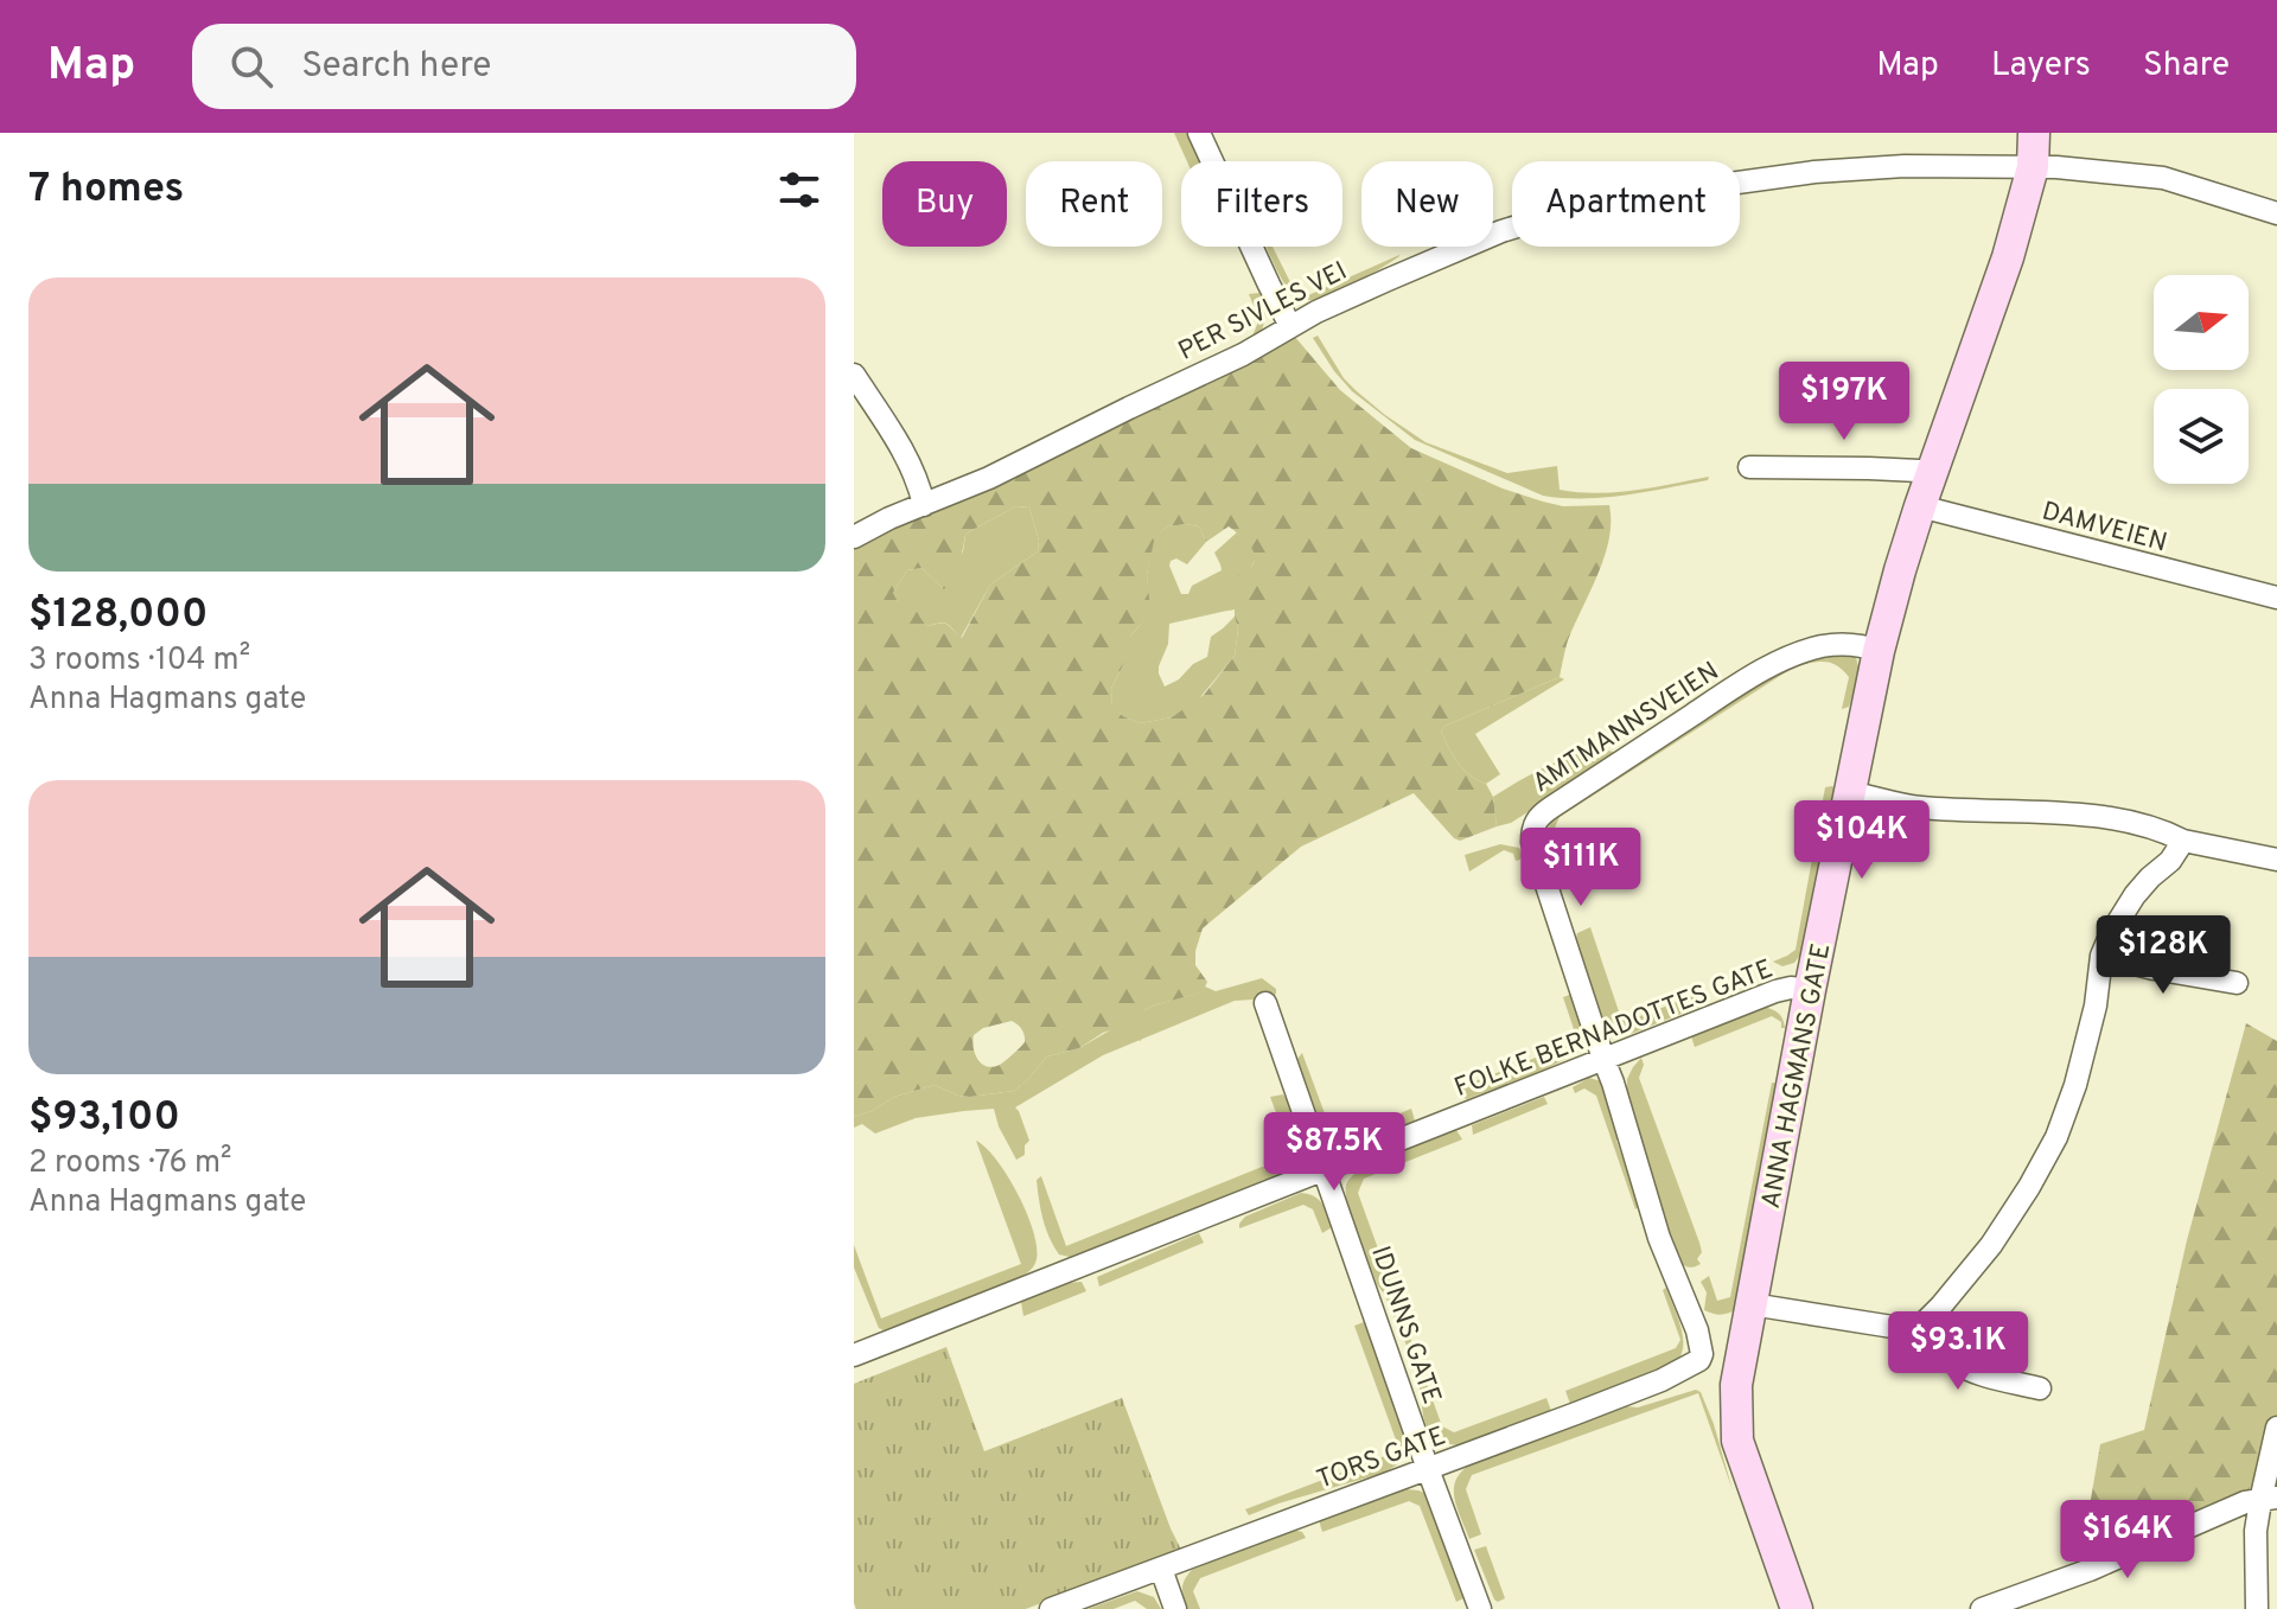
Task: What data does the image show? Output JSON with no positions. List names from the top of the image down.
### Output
{
  "streets": {
    "street": [
      "PER SIVLES VEI",
      "DAMVEIEN",
      "AMTMANNSVEIEN",
      "FOLKE BERNADOTTES GATE",
      "ANNA HAGMANS GATE",
      "IDUNNS GATE",
      "TORS GATE"
    ]
  },
  "crossings": [
    ["PER SIVLES VEI", "ANNA HAGMANS GATE"],
    ["DAMVEIEN", "ANNA HAGMANS GATE"],
    ["AMTMANNSVEIEN", "FOLKE BERNADOTTES GATE"],
    ["AMTMANNSVEIEN", "ANNA HAGMANS GATE"],
    ["AMTMANNSVEIEN", "TORS GATE"],
    ["FOLKE BERNADOTTES GATE", "ANNA HAGMANS GATE"],
    ["FOLKE BERNADOTTES GATE", "IDUNNS GATE"],
    ["IDUNNS GATE", "TORS GATE"]
  ],
  "north": "right",
  "page": {
    "header": "Map",
    "search": "Search here",
    "nav": ["Map", "Layers", "Share"],
    "heading": "7 homes",
    "chip": [
      "Buy",
      "Rent",
      "Filters",
      "New",
      "Apartment"
    ],
    "list": [
      {
        "name": "$128,000",
        "note": "3 rooms · 104 m² · Anna Hagmans gate"
      },
      {
        "name": "$93,100",
        "note": "2 rooms · 76 m² · Anna Hagmans gate"
      }
    ],
    "price": [
      "$197K",
      "$104K",
      "$111K",
      "$128K",
      "$87.5K",
      "$93.1K",
      "$164K"
    ]
  }
}
